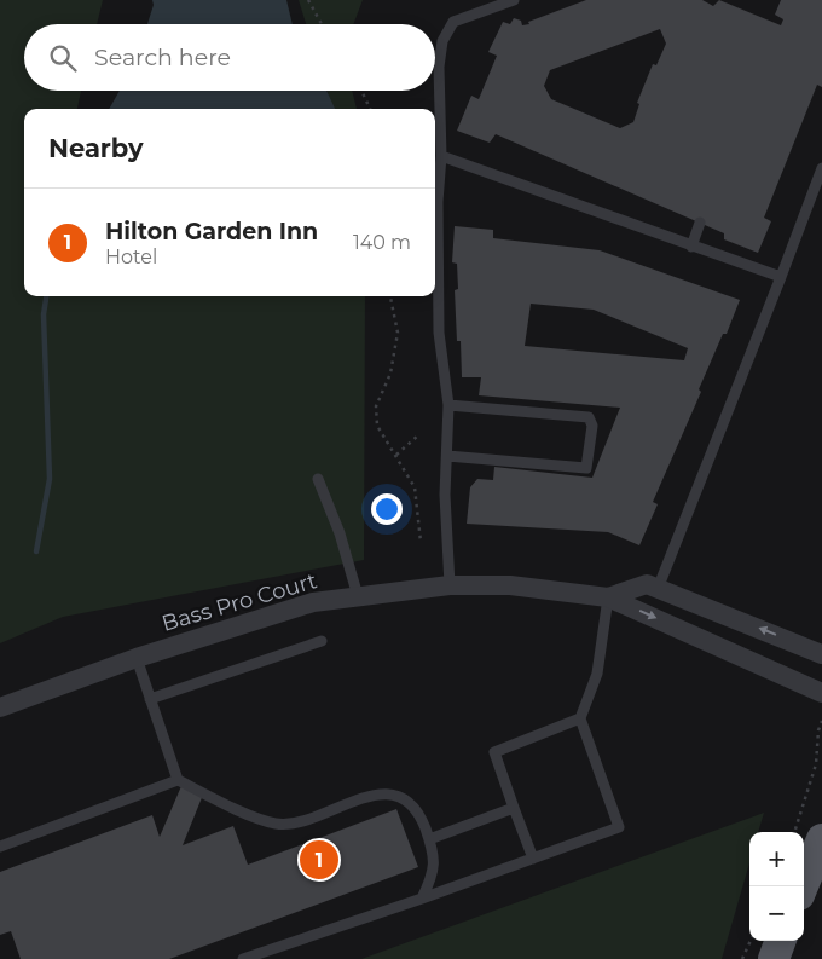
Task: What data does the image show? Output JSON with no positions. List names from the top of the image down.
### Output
{
  "streets": {
    "street": ["Bass Pro Court"]
  },
  "page": {
    "search": "Search here",
    "heading": "Nearby",
    "list": [
      {
        "mark": "1",
        "name": "Hilton Garden Inn",
        "note": "Hotel",
        "value": "140 m"
      }
    ],
    "map_buttons": ["+", "−"],
    "pins": "1"
  }
}
